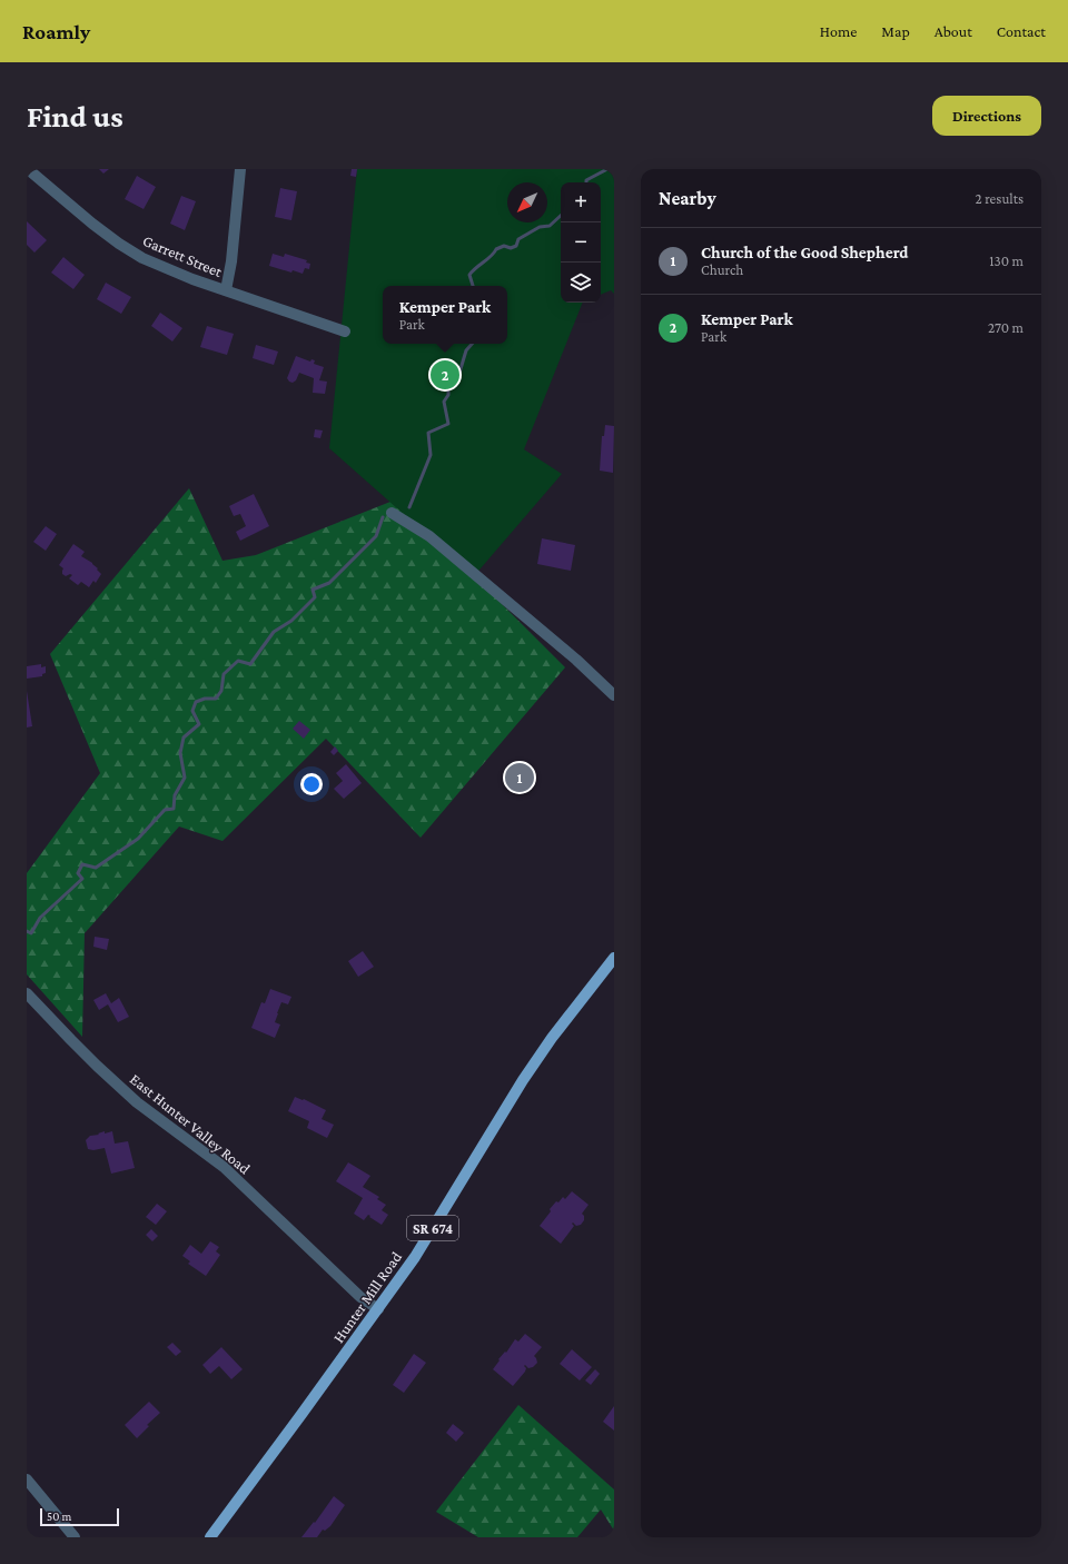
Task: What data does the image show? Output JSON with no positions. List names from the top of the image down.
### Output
{
  "streets": {
    "main road": ["SR 674", "Hunter Mill Road"],
    "street": ["Garrett Street", "East Hunter Valley Road"]
  },
  "crossings": [
    ["East Hunter Valley Road", "Hunter Mill Road"]
  ],
  "scale_bar": "50 m",
  "north": "bottom left",
  "page": {
    "header": "Roamly",
    "nav": [
      "Home",
      "Map",
      "About",
      "Contact"
    ],
    "buttons": "Directions",
    "title": "Find us",
    "heading": ["Nearby", "2 results"],
    "map_buttons": ["+", "−"],
    "list": [
      {
        "mark": "1",
        "name": "Church of the Good Shepherd",
        "note": "Church",
        "value": "130 m"
      },
      {
        "mark": "2",
        "name": "Kemper Park",
        "note": "Park",
        "value": "270 m"
      }
    ],
    "popup": ["Kemper Park", "Park"],
    "pins": ["2", "1"],
    "scale": "50 m"
  }
}
